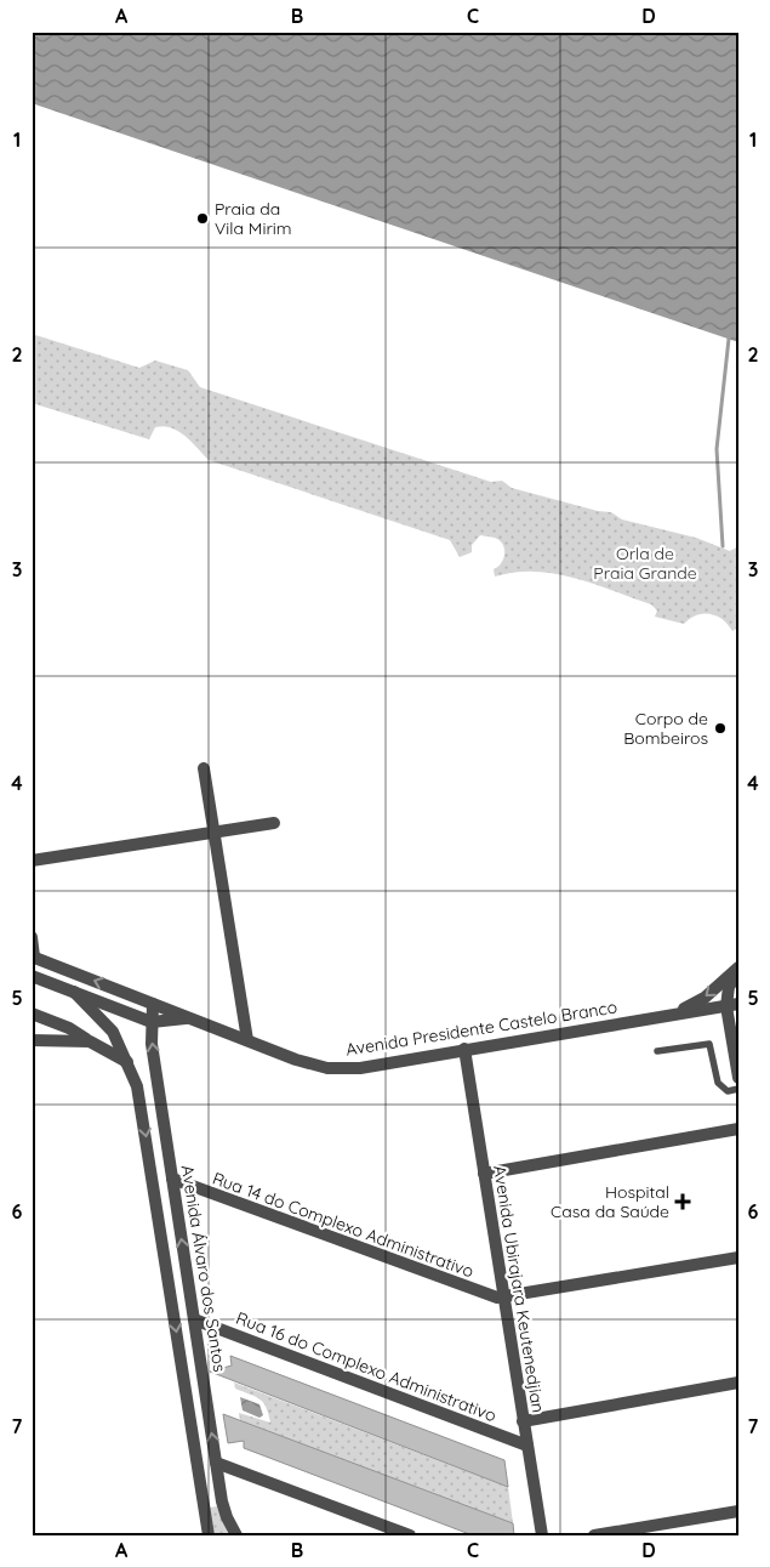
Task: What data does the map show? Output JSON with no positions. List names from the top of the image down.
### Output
{
  "streets": {
    "street": [
      "Avenida Presidente Castelo Branco",
      "Rua 14 do Complexo Administrativo",
      "Avenida Álvaro dos Santos",
      "Avenida Ubirajara Keutenedjian",
      "Rua 16 do Complexo Administrativo"
    ]
  },
  "crossings": [
    ["Avenida Presidente Castelo Branco", "Avenida Álvaro dos Santos"],
    ["Avenida Presidente Castelo Branco", "Avenida Ubirajara Keutenedjian"],
    ["Rua 14 do Complexo Administrativo", "Avenida Álvaro dos Santos"],
    ["Rua 14 do Complexo Administrativo", "Avenida Ubirajara Keutenedjian"],
    ["Avenida Álvaro dos Santos", "Rua 16 do Complexo Administrativo"],
    ["Avenida Ubirajara Keutenedjian", "Rua 16 do Complexo Administrativo"]
  ],
  "parks": ["Orla de Praia Grande"],
  "places": {
    "other": ["Praia da Vila Mirim", "Corpo de Bombeiros"],
    "health": ["Hospital Casa da Saúde"]
  },
  "grid": {
    "columns": [
      "A",
      "B",
      "C",
      "D"
    ],
    "rows": [
      "1",
      "2",
      "3",
      "4",
      "5",
      "6",
      "7"
    ]
  }
}
